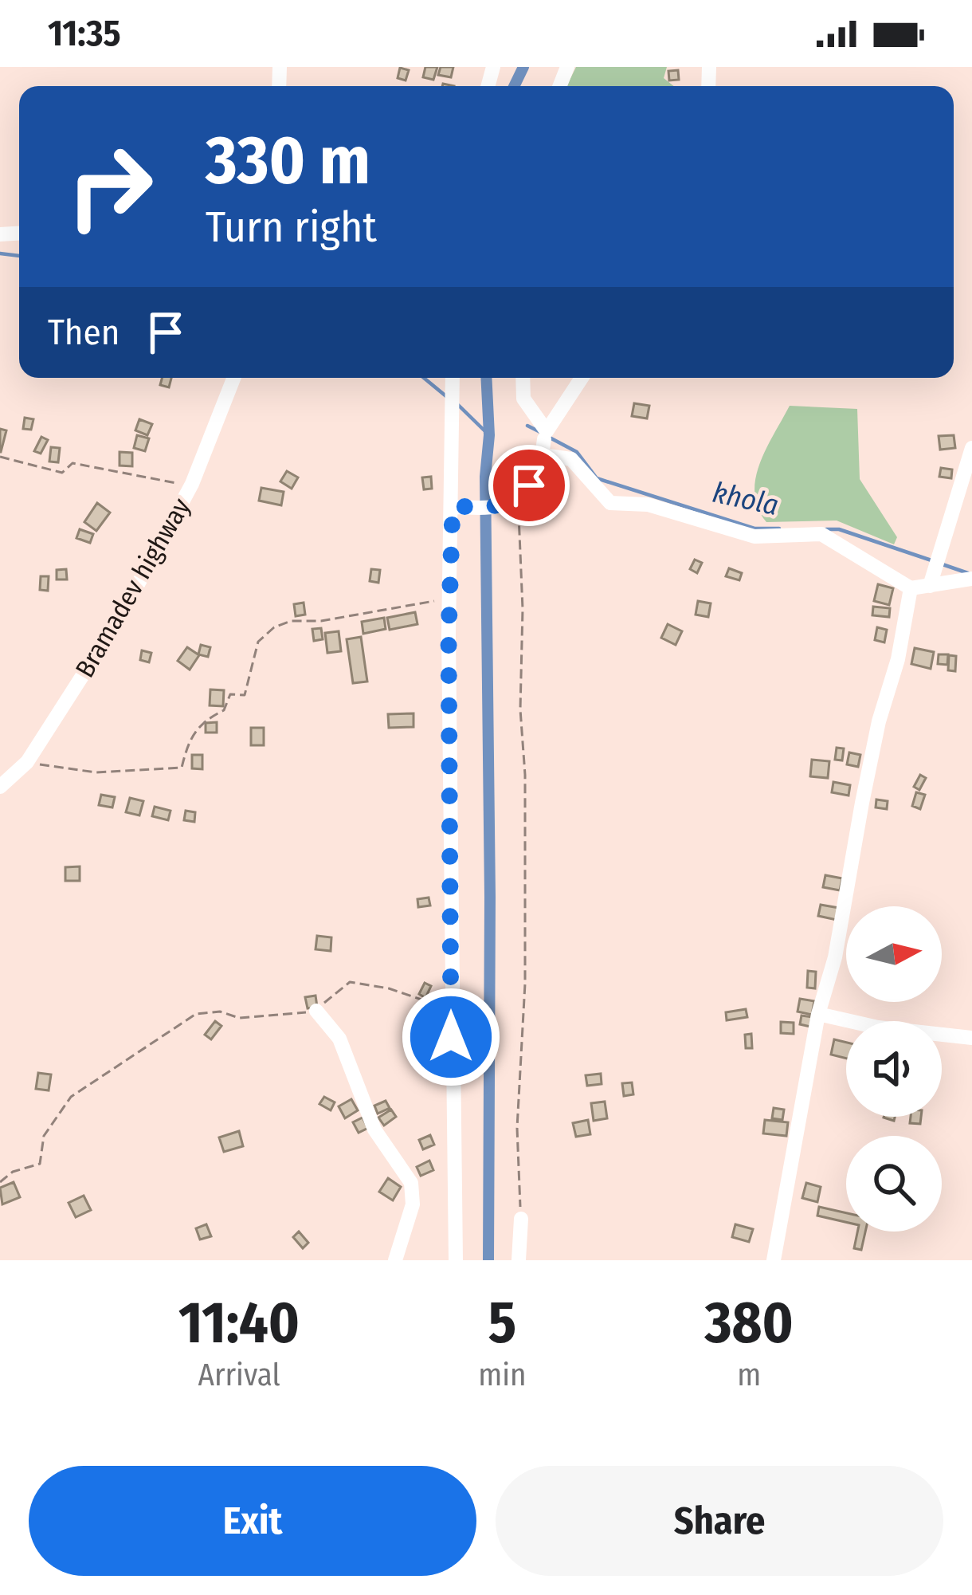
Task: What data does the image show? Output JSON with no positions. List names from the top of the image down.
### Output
{
  "streets": {
    "street": ["Bramadev highway"]
  },
  "water": ["khola"],
  "north": "right",
  "page": {
    "status": "11:35",
    "turn": ["330 m", "Turn right"],
    "then": "Then",
    "eta": [
      "11:40",
      "Arrival",
      "5",
      "min",
      "380",
      "m"
    ],
    "buttons": ["Exit", "Share"]
  }
}
